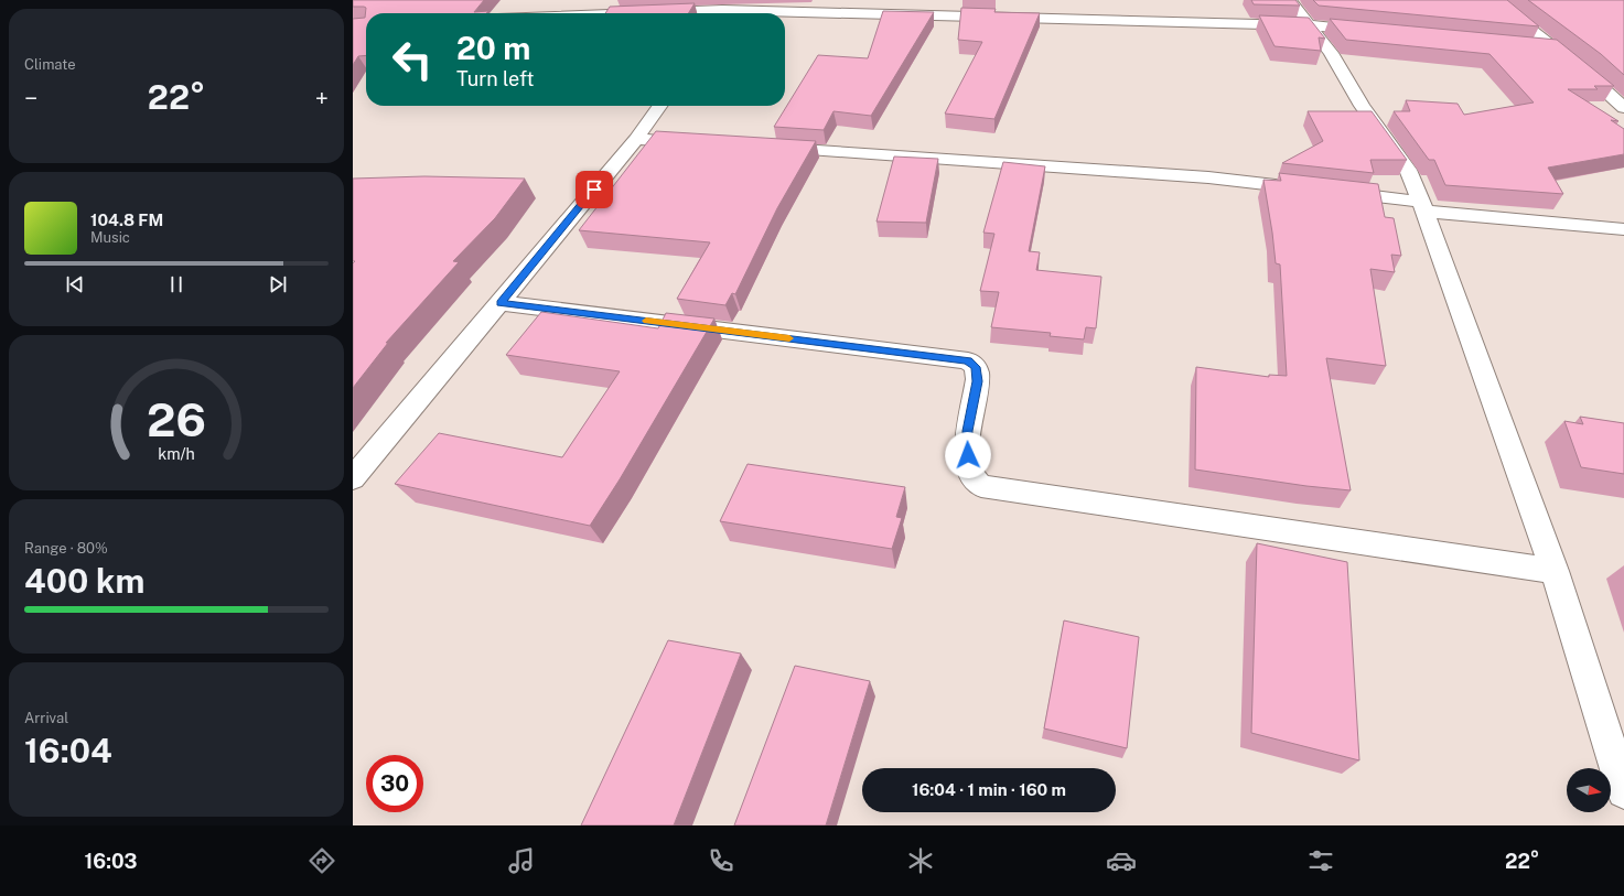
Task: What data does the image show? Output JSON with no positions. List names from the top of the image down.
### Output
{
  "north": "right",
  "page": {
    "tile": [
      "Climate",
      ["Range · 80%", "400 km"],
      ["Arrival", "16:04"]
    ],
    "turn": ["20 m", "Turn left"],
    "heat": ["−", "22°", "+"],
    "song": ["104.8 FM", "Music"],
    "limit": "30",
    "trip": "16:04 · 1 min · 160 m",
    "tabs": ["16:03", "22°"],
    "gauge": ["26", "km/h"]
  }
}
